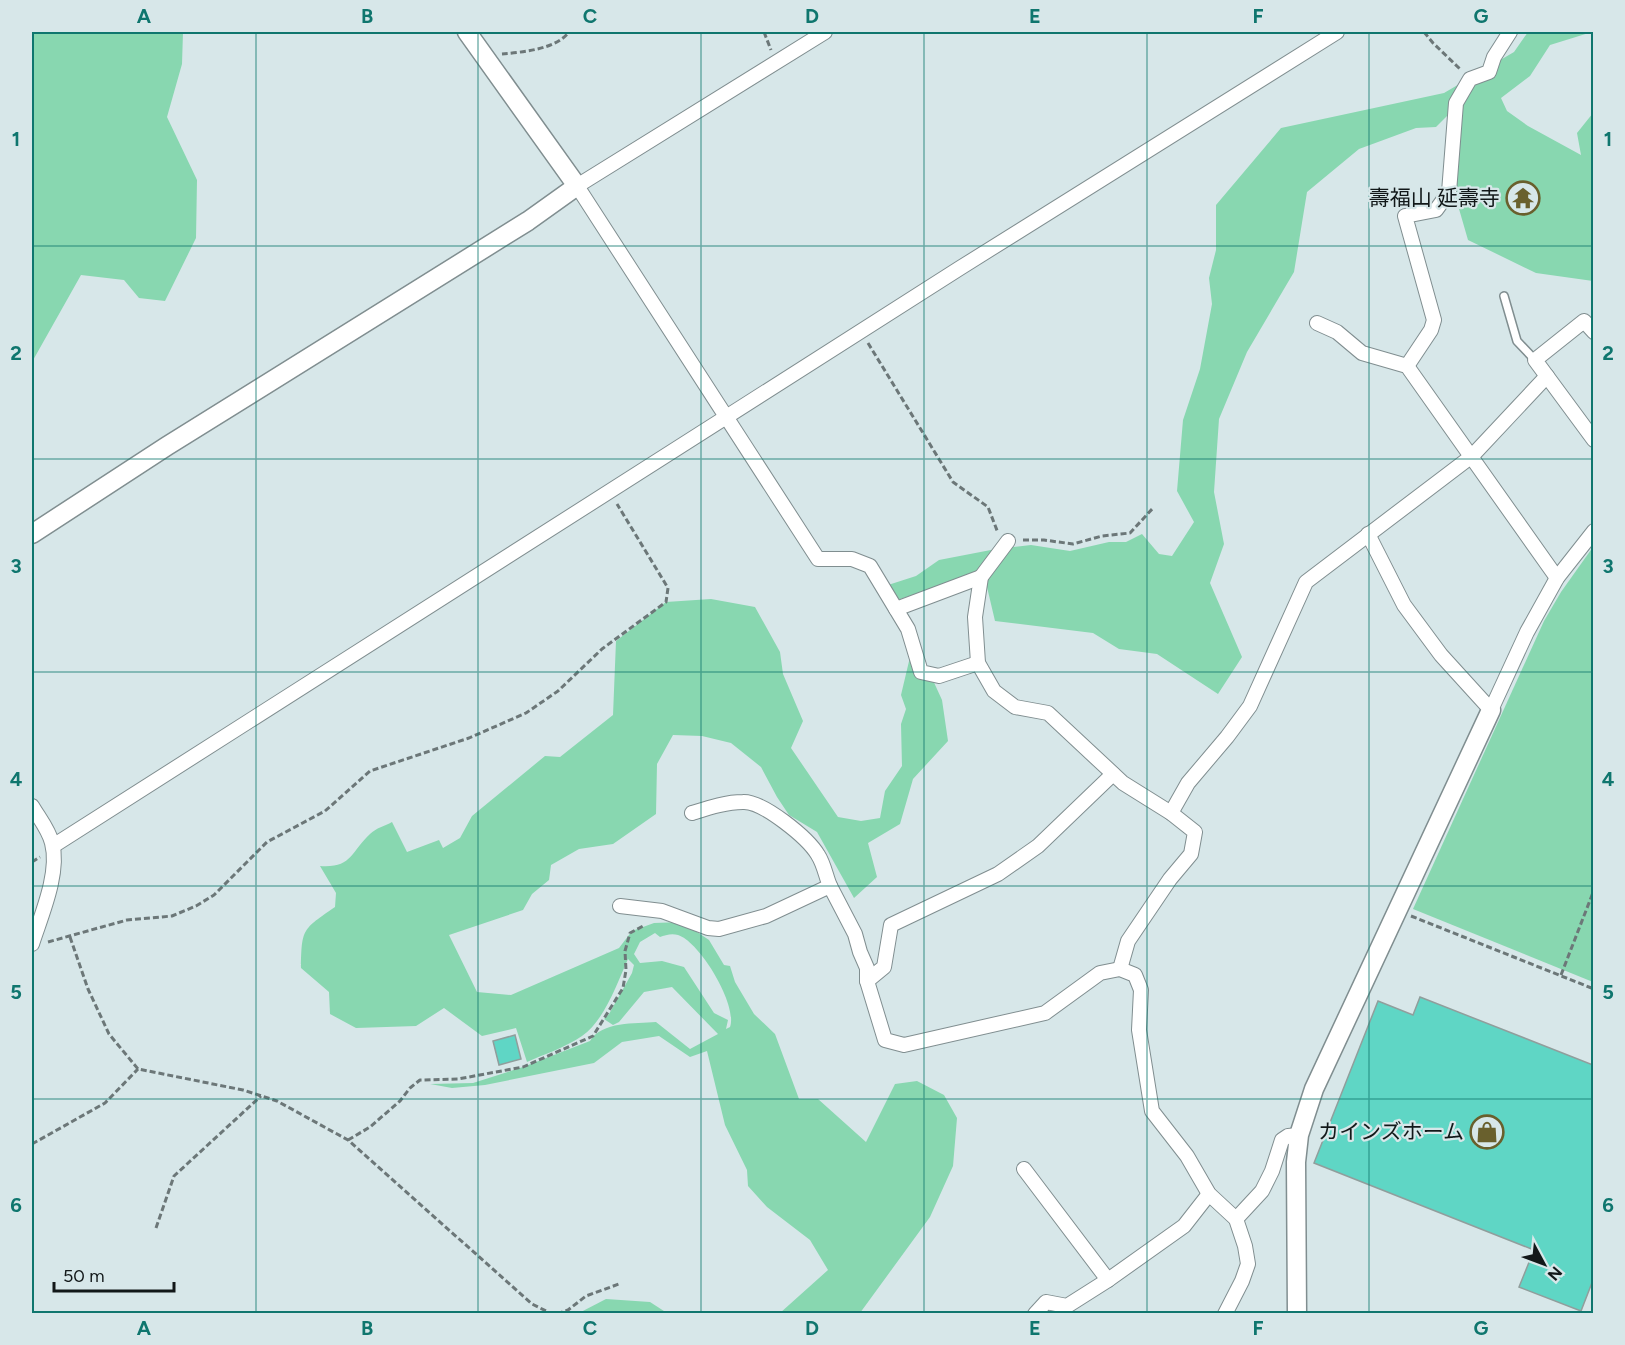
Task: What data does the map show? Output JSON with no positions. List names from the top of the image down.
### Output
{
  "places": {
    "temple": ["壽福山 延壽寺"],
    "shop": ["カインズホーム"]
  },
  "scale_bar": "50 m",
  "north": "bottom right",
  "grid": {
    "columns": [
      "A",
      "B",
      "C",
      "D",
      "E",
      "F",
      "G"
    ],
    "rows": [
      "1",
      "2",
      "3",
      "4",
      "5",
      "6"
    ]
  }
}
